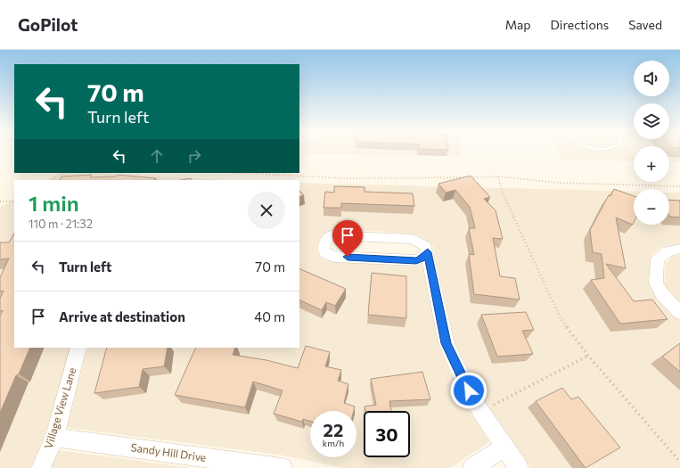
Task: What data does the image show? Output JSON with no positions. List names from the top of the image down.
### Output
{
  "streets": {
    "street": ["Village View Lane", "Sandy Hill Drive"]
  },
  "crossings": [
    ["Village View Lane", "Sandy Hill Drive"]
  ],
  "page": {
    "header": "GoPilot",
    "nav": ["Map", "Directions", "Saved"],
    "map_buttons": ["+", "−"],
    "turn": ["70 m", "Turn left"],
    "heading": ["1 min", "110 m · 21:32"],
    "list": [
      {
        "name": "Turn left",
        "value": "70 m"
      },
      {
        "name": "Arrive at destination",
        "value": "40 m"
      }
    ],
    "speed": "22 km/h",
    "limit": "30"
  }
}
